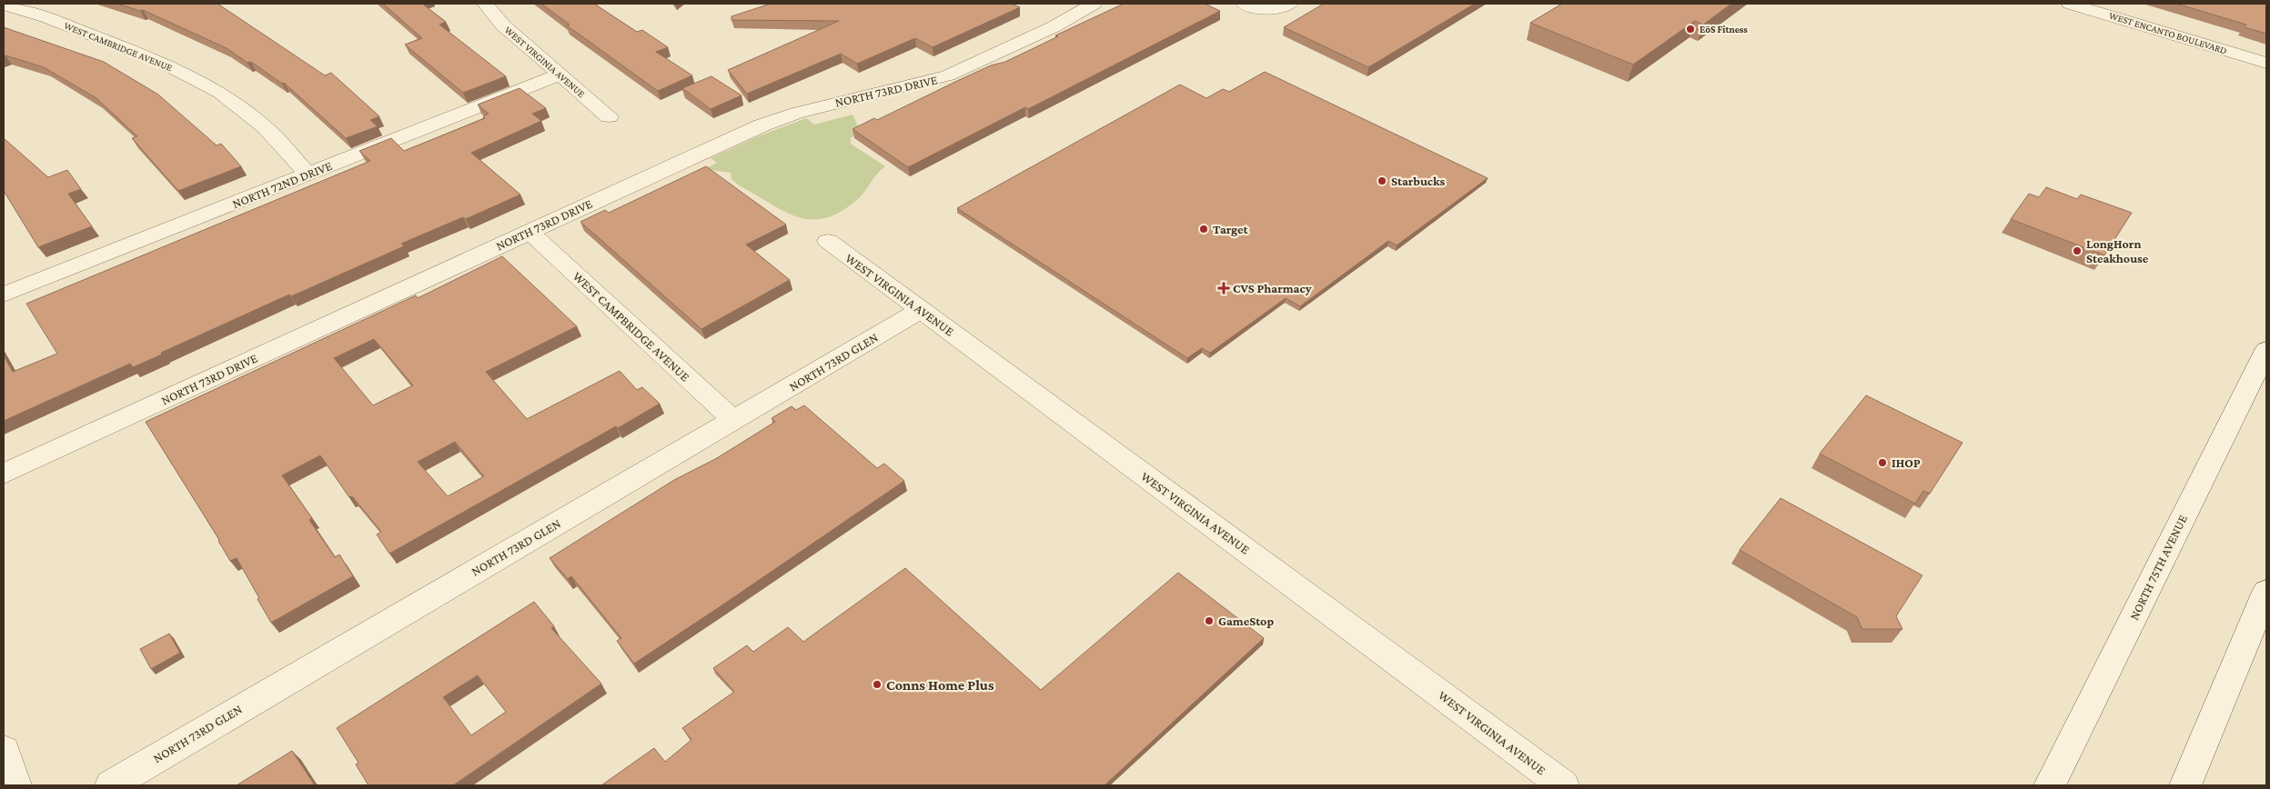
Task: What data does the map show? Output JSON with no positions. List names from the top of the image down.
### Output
{
  "streets": {
    "street": [
      "WEST ENCANTO BOULEVARD",
      "WEST CAMBRIDGE AVENUE",
      "WEST VIRGINIA AVENUE",
      "NORTH 73RD DRIVE",
      "NORTH 72ND DRIVE",
      "WEST CAMPBRIDGE AVENUE",
      "NORTH 73RD GLEN",
      "NORTH 75TH AVENUE"
    ]
  },
  "crossings": [
    ["WEST CAMBRIDGE AVENUE", "NORTH 72ND DRIVE"],
    ["WEST VIRGINIA AVENUE", "NORTH 72ND DRIVE"],
    ["WEST VIRGINIA AVENUE", "NORTH 73RD GLEN"],
    ["NORTH 73RD DRIVE", "WEST CAMPBRIDGE AVENUE"],
    ["WEST CAMPBRIDGE AVENUE", "NORTH 73RD GLEN"]
  ],
  "places": {
    "other": [
      "EōS Fitness",
      "Starbucks",
      "Target",
      "LongHorn Steakhouse",
      "IHOP",
      "GameStop",
      "Conns Home Plus"
    ],
    "health": ["CVS Pharmacy"]
  }
}
